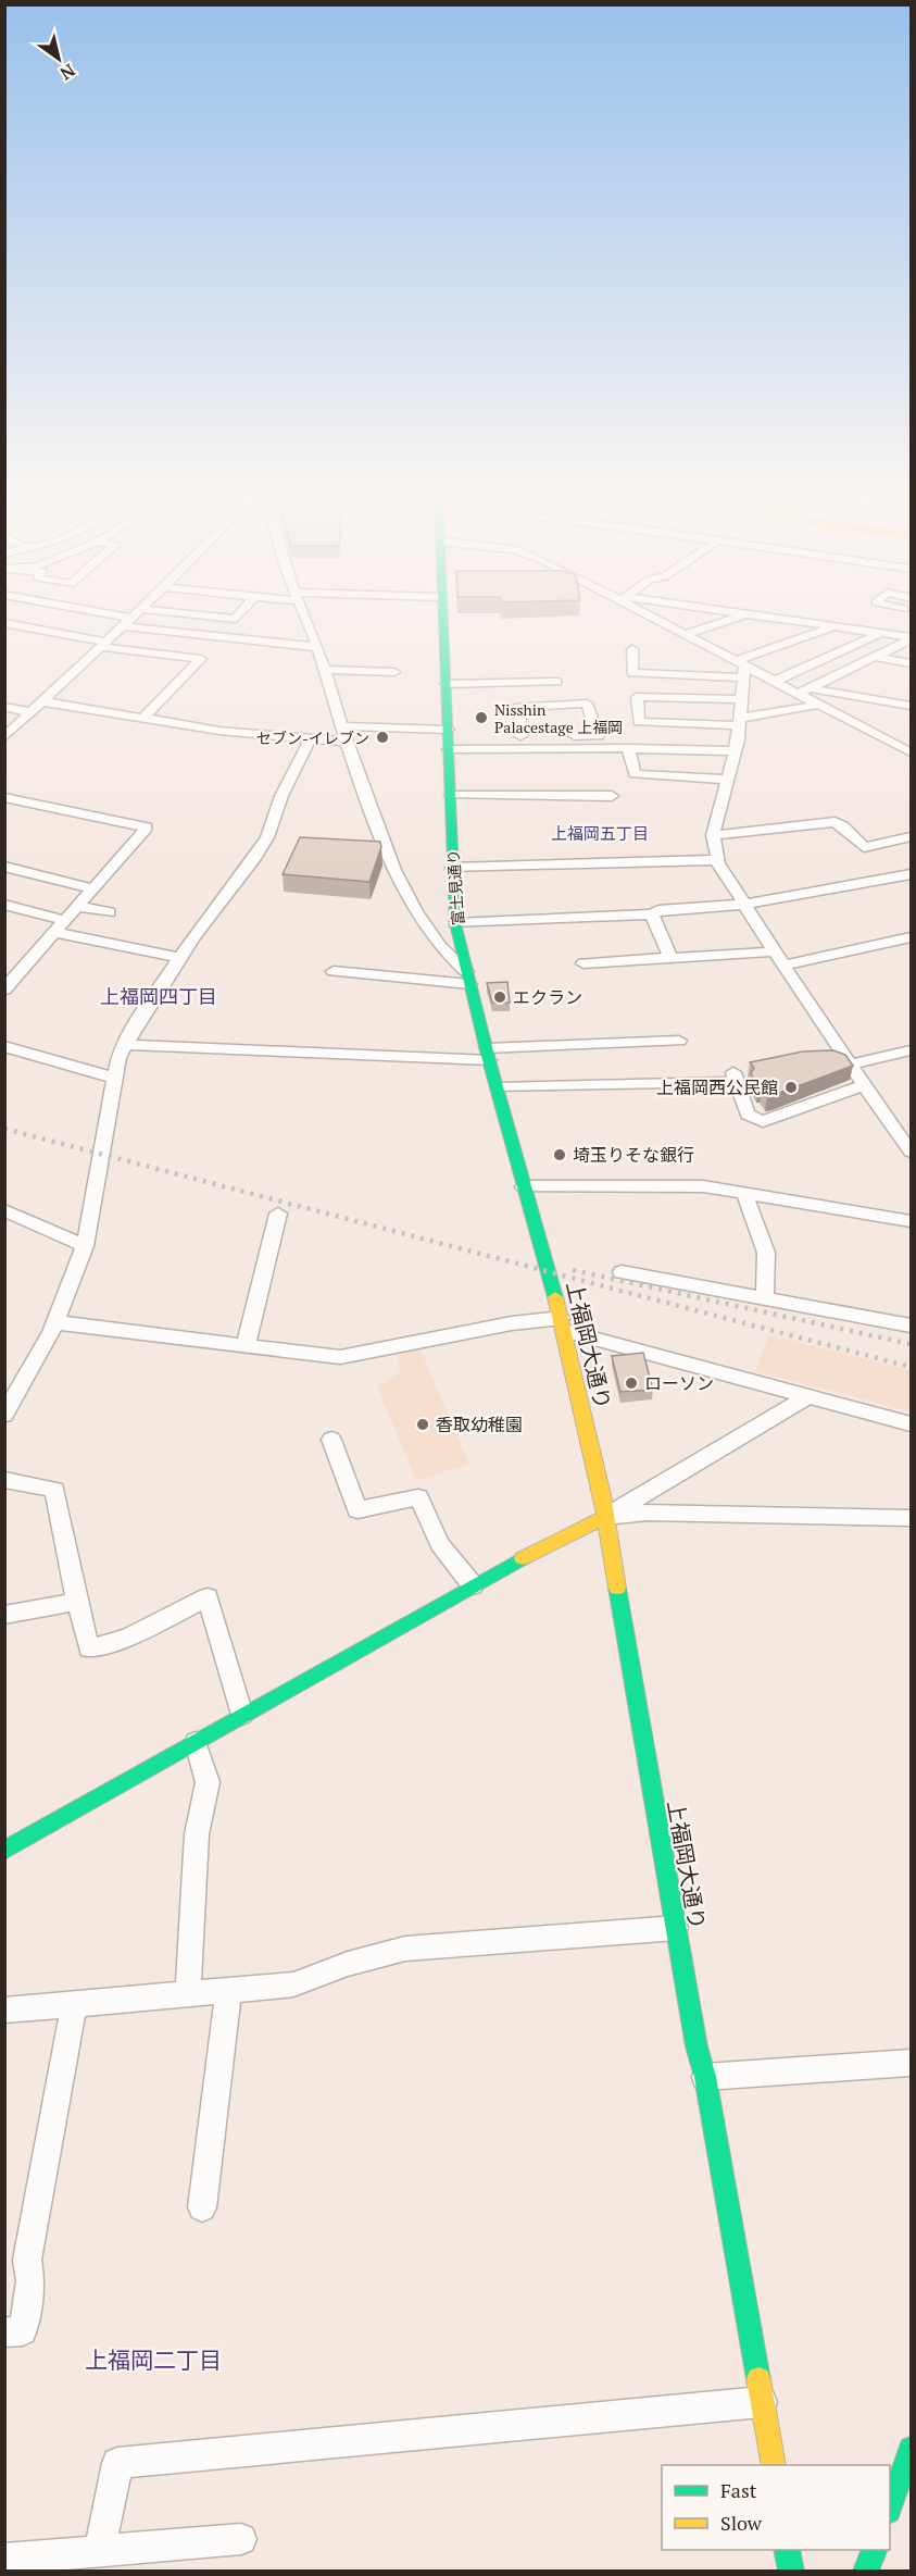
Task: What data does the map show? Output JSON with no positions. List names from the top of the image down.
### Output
{
  "streets": {
    "main road": ["富士見通り", "上福岡大通り"]
  },
  "crossings": [
    ["富士見通り", "上福岡大通り"]
  ],
  "districts": ["上福岡五丁目", "上福岡四丁目", "上福岡二丁目"],
  "places": [
    "Nisshin Palacestage 上福岡",
    "セブン-イレブン",
    "エクラン",
    "上福岡西公民館",
    "埼玉りそな銀行",
    "ローソン",
    "香取幼稚園"
  ],
  "legend": ["Fast", "Slow"],
  "north": "bottom right"
}
